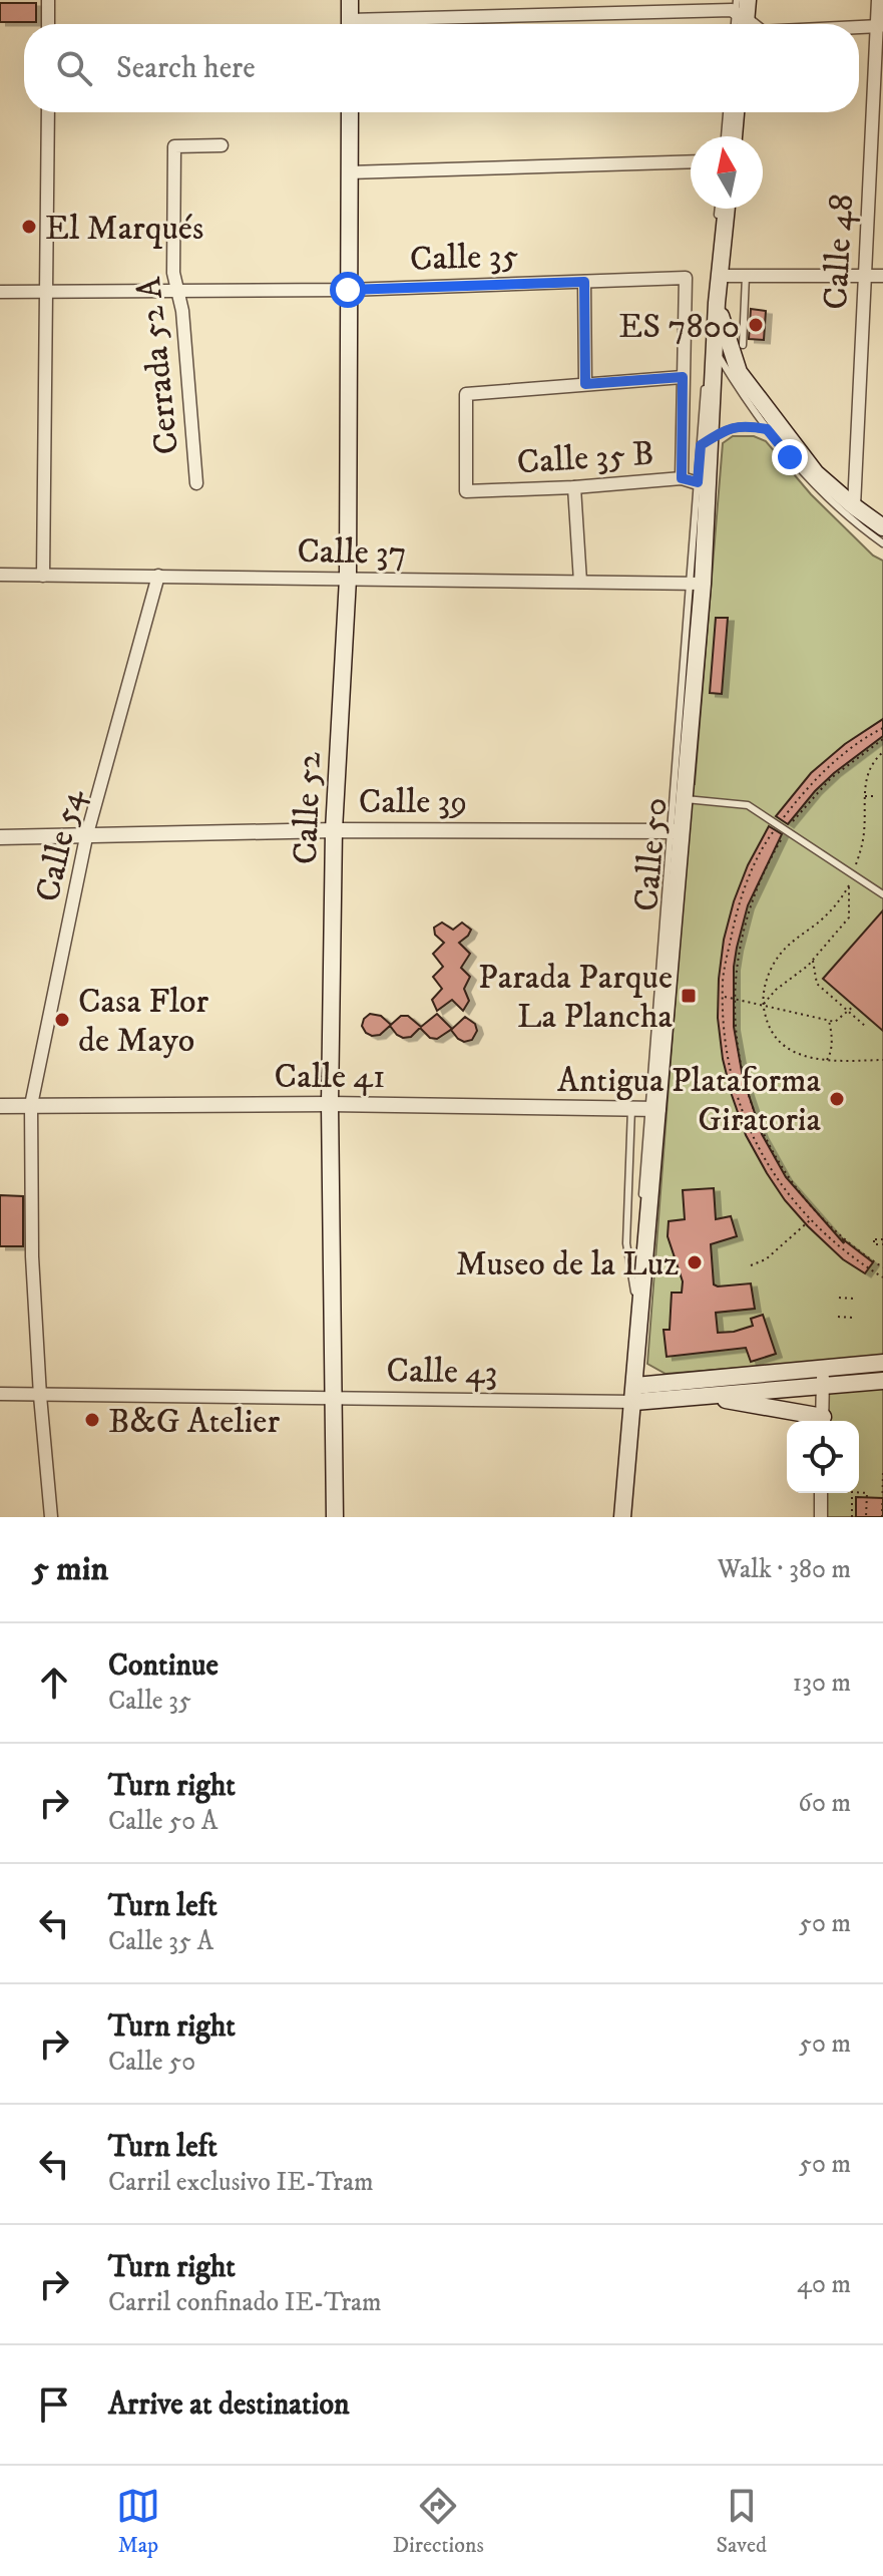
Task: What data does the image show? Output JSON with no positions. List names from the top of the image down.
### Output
{
  "streets": {
    "main road": ["Calle 52", "Calle 50", "Calle 43"],
    "street": [
      "Calle 48",
      "Calle 35",
      "Cerrada 52 A",
      "Calle 35 B",
      "Calle 37",
      "Calle 39",
      "Calle 54",
      "Calle 41"
    ]
  },
  "crossings": [
    ["Calle 35", "Cerrada 52 A"],
    ["Calle 35", "Calle 52"],
    ["Calle 35 B", "Calle 50"],
    ["Calle 37", "Calle 52"],
    ["Calle 37", "Calle 54"],
    ["Calle 37", "Calle 50"],
    ["Calle 39", "Calle 52"],
    ["Calle 39", "Calle 54"],
    ["Calle 39", "Calle 50"],
    ["Calle 52", "Calle 41"],
    ["Calle 52", "Calle 43"],
    ["Calle 54", "Calle 41"],
    ["Calle 54", "Calle 43"],
    ["Calle 50", "Calle 41"],
    ["Calle 50", "Calle 43"]
  ],
  "places": {
    "other": [
      "El Marqués",
      "ES 7800",
      "Casa Flor de Mayo",
      "Antigua Plataforma Giratoria",
      "Museo de la Luz",
      "B&G Atelier"
    ],
    "transit": ["Parada Parque La Plancha"]
  },
  "north": "top",
  "page": {
    "search": "Search here",
    "heading": ["5 min", "Walk · 380 m"],
    "list": [
      ["Continue", "Calle 35", "130 m"],
      ["Turn right", "Calle 50 A", "60 m"],
      ["Turn left", "Calle 35 A", "50 m"],
      ["Turn right", "Calle 50", "50 m"],
      ["Turn left", "Carril exclusivo IE-Tram", "50 m"],
      ["Turn right", "Carril confinado IE-Tram", "40 m"],
      "Arrive at destination"
    ],
    "nav": ["Map", "Directions", "Saved"]
  }
}
